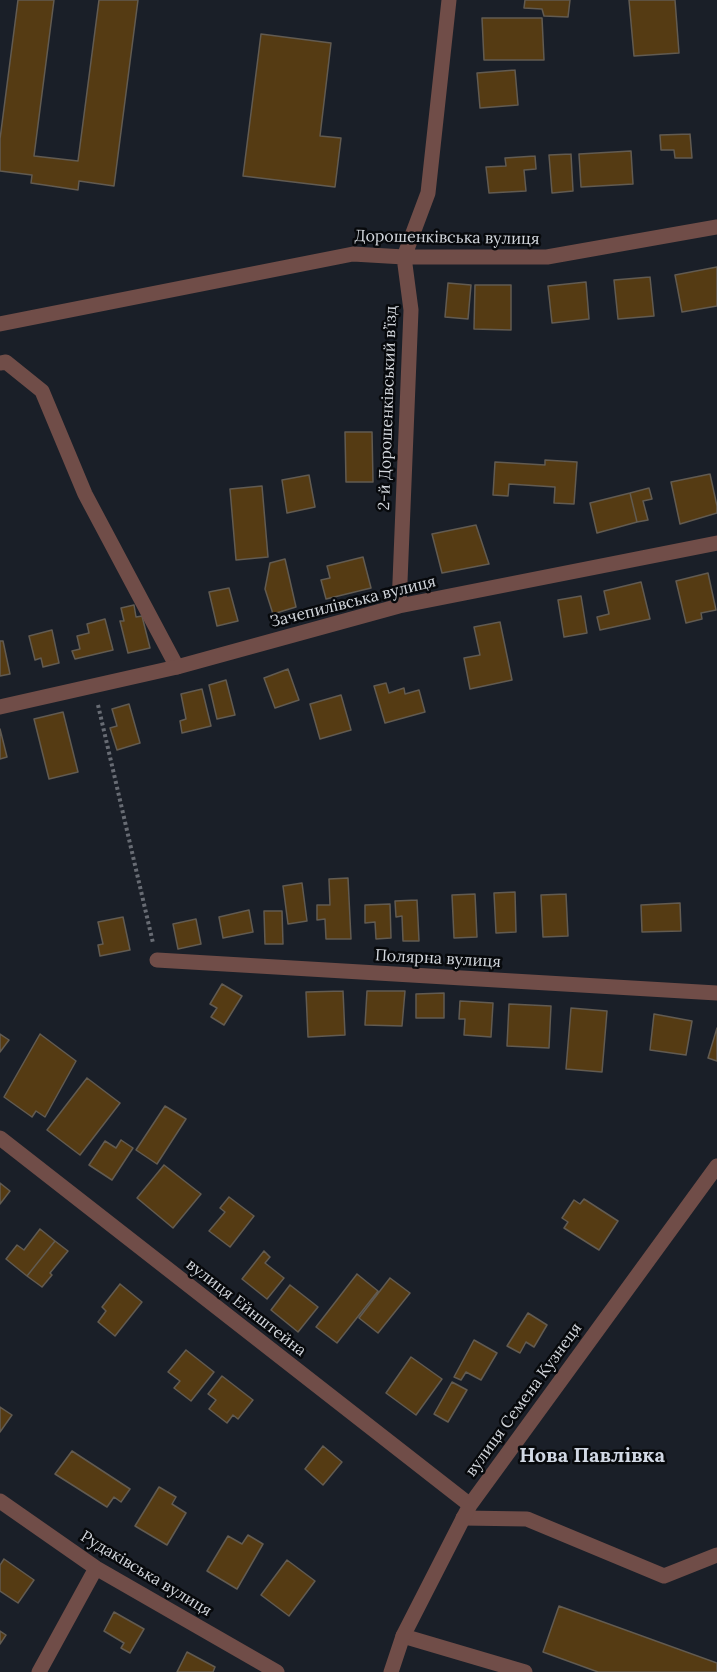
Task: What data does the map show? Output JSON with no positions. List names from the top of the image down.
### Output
{
  "streets": {
    "street": [
      "Дорошенківська вулиця",
      "2-й Дорошенківський в’їзд",
      "Зачепилівська вулиця",
      "Полярна вулиця",
      "вулиця Ейнштейна",
      "вулиця Семена Кузнеця",
      "Рудаківська вулиця"
    ]
  },
  "crossings": [
    ["Дорошенківська вулиця", "2-й Дорошенківський в’їзд"],
    ["2-й Дорошенківський в’їзд", "Зачепилівська вулиця"],
    ["вулиця Ейнштейна", "вулиця Семена Кузнеця"]
  ],
  "districts": ["Нова Павлівка"]
}
